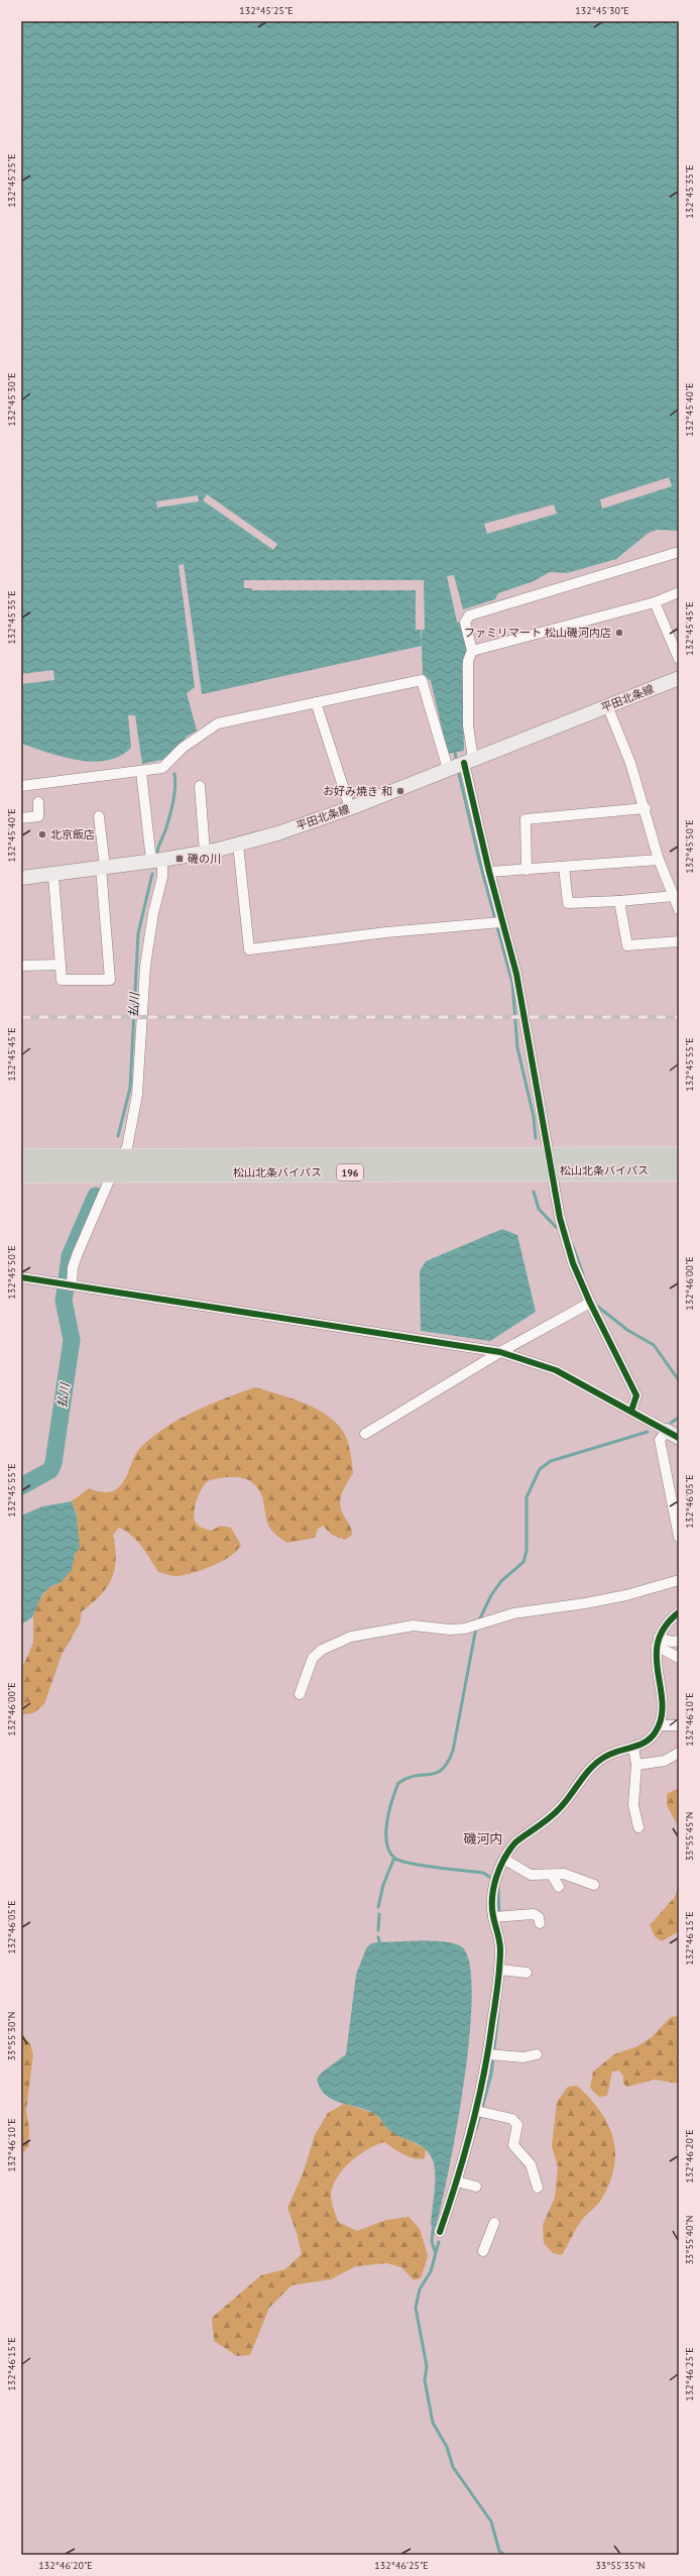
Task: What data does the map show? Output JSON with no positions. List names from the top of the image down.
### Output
{
  "streets": {
    "highway": ["松山北条バイパス", "196"],
    "main road": ["平田北条線"]
  },
  "districts": ["磯河内"],
  "water": ["払川"],
  "places": {
    "other": ["ファミリマート 松山磯河内店", "お好み焼き 和", "北京飯店"],
    "transit": ["磯の川"]
  },
  "coordinates": [
    "132°45'25\"E",
    "132°45'30\"E",
    "132°45'35\"E",
    "132°45'40\"E",
    "132°45'45\"E",
    "132°45'50\"E",
    "132°45'55\"E",
    "132°46'00\"E",
    "132°46'05\"E",
    "132°46'10\"E",
    "33°55'45\"N",
    "132°46'15\"E",
    "33°55'30\"N",
    "132°46'20\"E",
    "33°55'40\"N",
    "132°46'25\"E",
    "33°55'35\"N"
  ]
}
